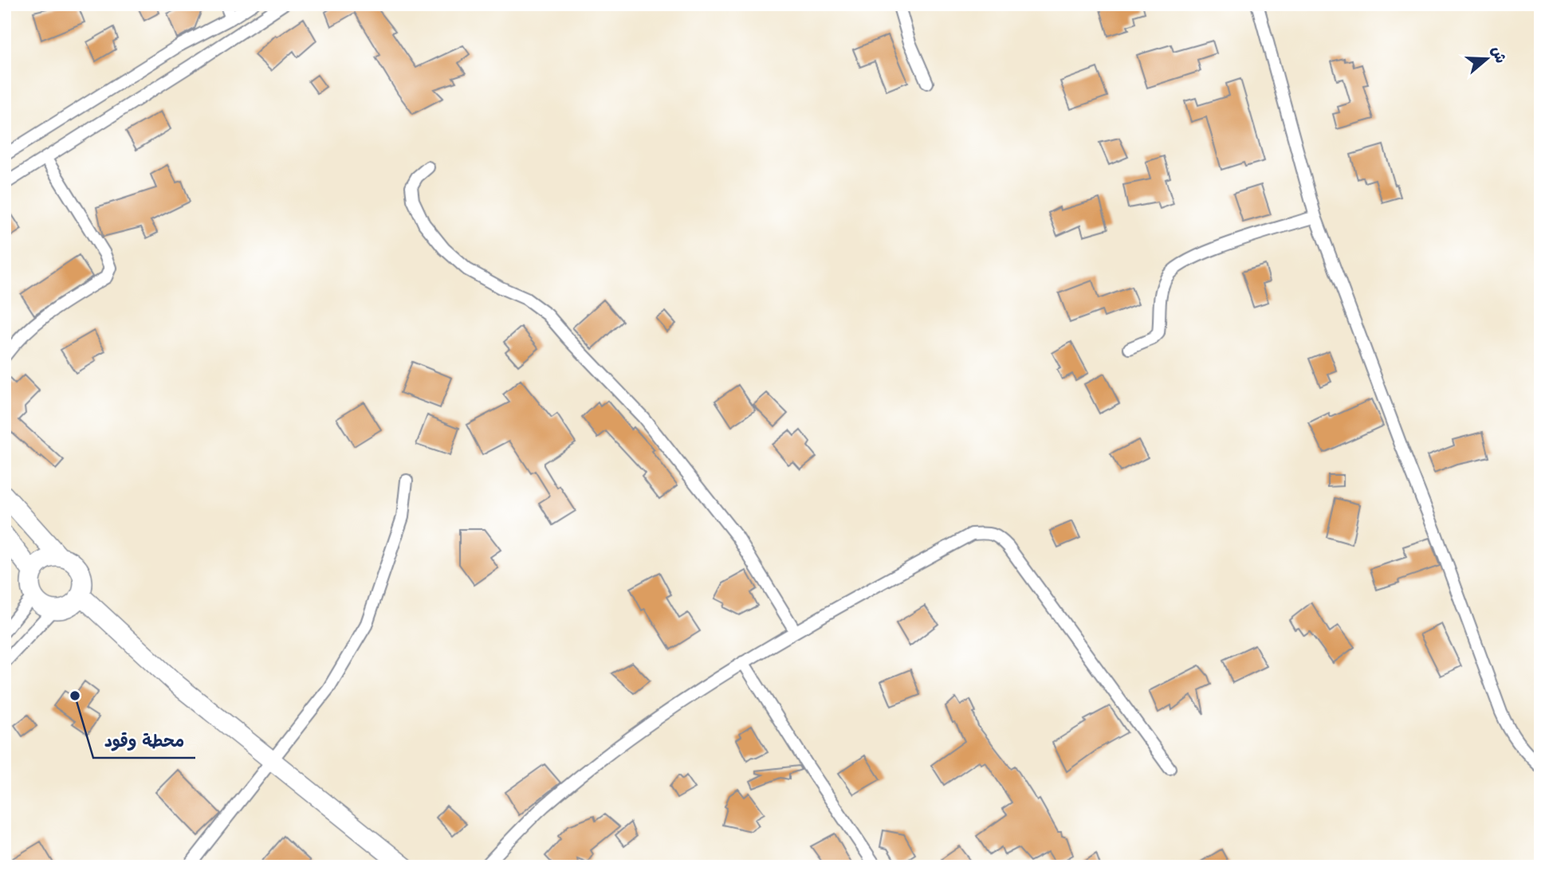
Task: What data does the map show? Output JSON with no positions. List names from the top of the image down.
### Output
{
  "places": ["محطة وقود"],
  "north": "right"
}
